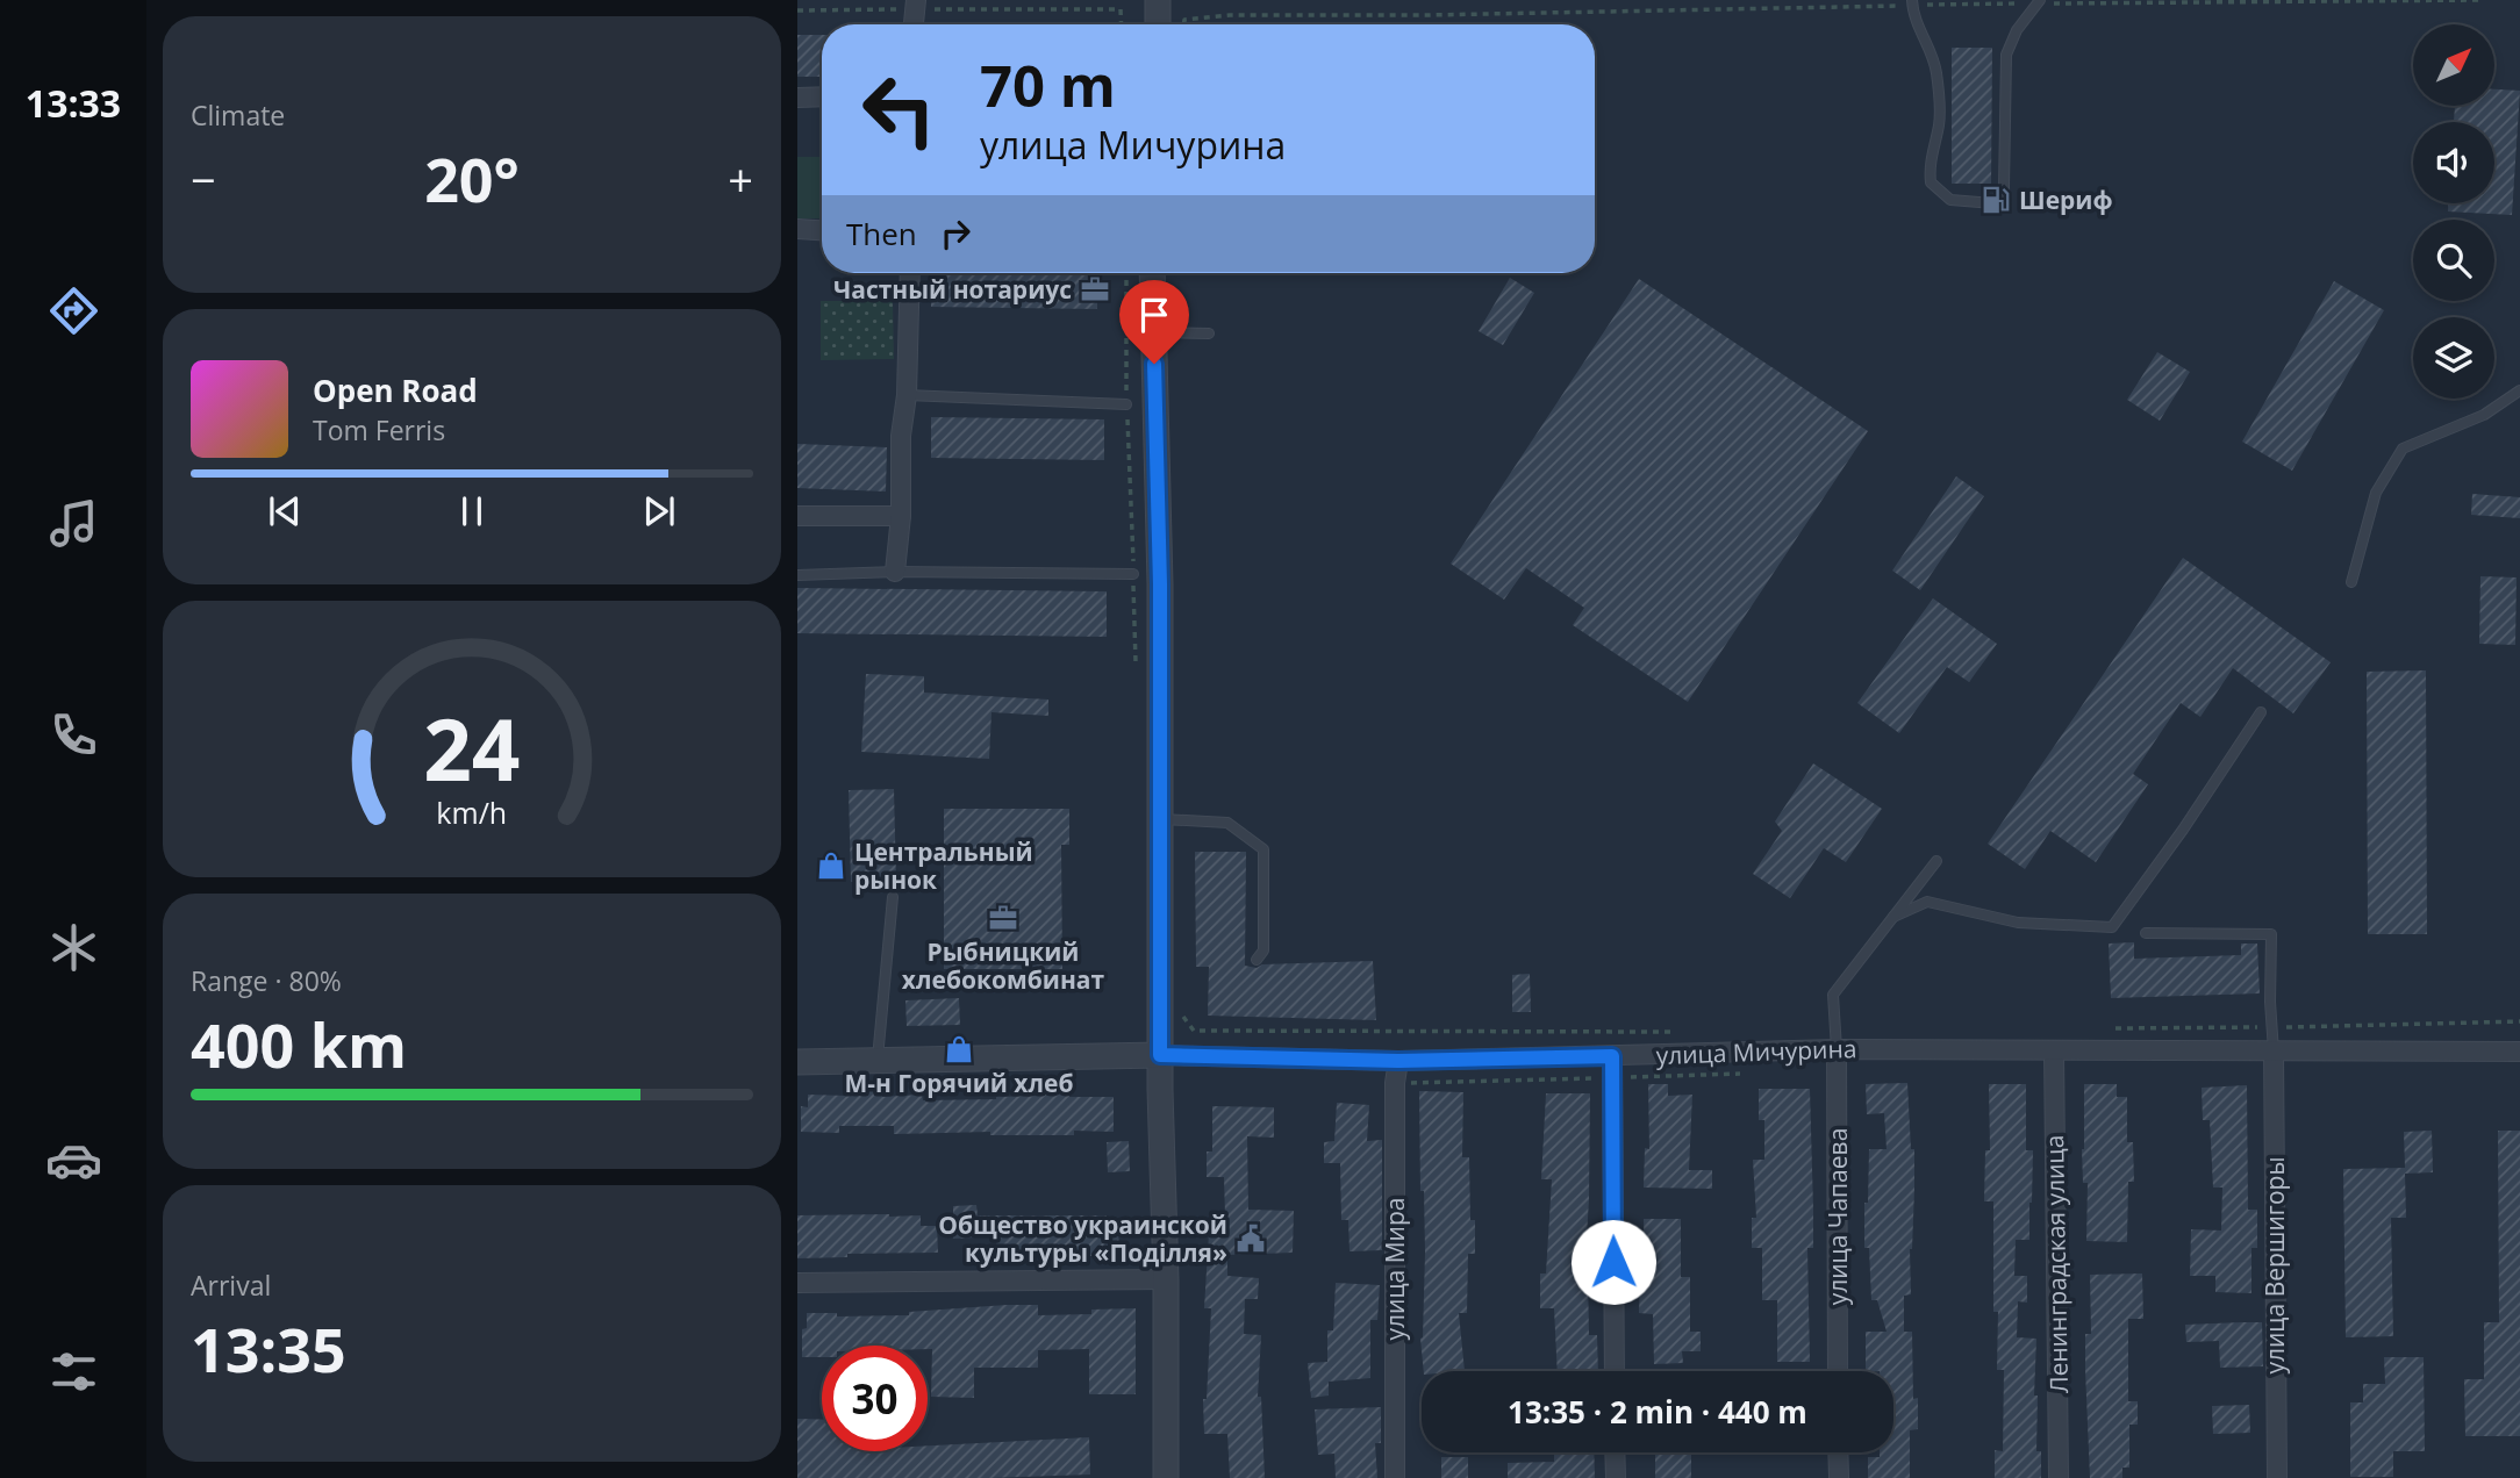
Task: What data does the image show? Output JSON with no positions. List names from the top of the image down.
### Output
{
  "streets": {
    "street": [
      "улица Мичурина",
      "улица Чапаева",
      "Ленинградская улица",
      "улица Вершигоры",
      "улица Мира"
    ]
  },
  "crossings": [
    ["улица Мичурина", "улица Чапаева"],
    ["улица Мичурина", "Ленинградская улица"],
    ["улица Мичурина", "улица Вершигоры"],
    ["улица Мичурина", "улица Мира"]
  ],
  "places": {
    "fuel station": ["Шериф"],
    "office": ["Частный нотариус", "Рыбницкий хлебокомбинат"],
    "shop": ["Центральный рынок", "М-н Горячий хлеб"],
    "public building": ["Общество украинской культуры «Поділля»"]
  },
  "north": "top right",
  "page": {
    "tabs": "13:33",
    "tile": [
      "Climate",
      ["Range · 80%", "400 km"],
      ["Arrival", "13:35"]
    ],
    "turn": ["70 m", "улица Мичурина"],
    "heat": ["−", "20°", "+"],
    "then": "Then",
    "song": ["Open Road", "Tom Ferris"],
    "limit": "30",
    "trip": "13:35 · 2 min · 440 m",
    "gauge": ["24", "km/h"]
  }
}
